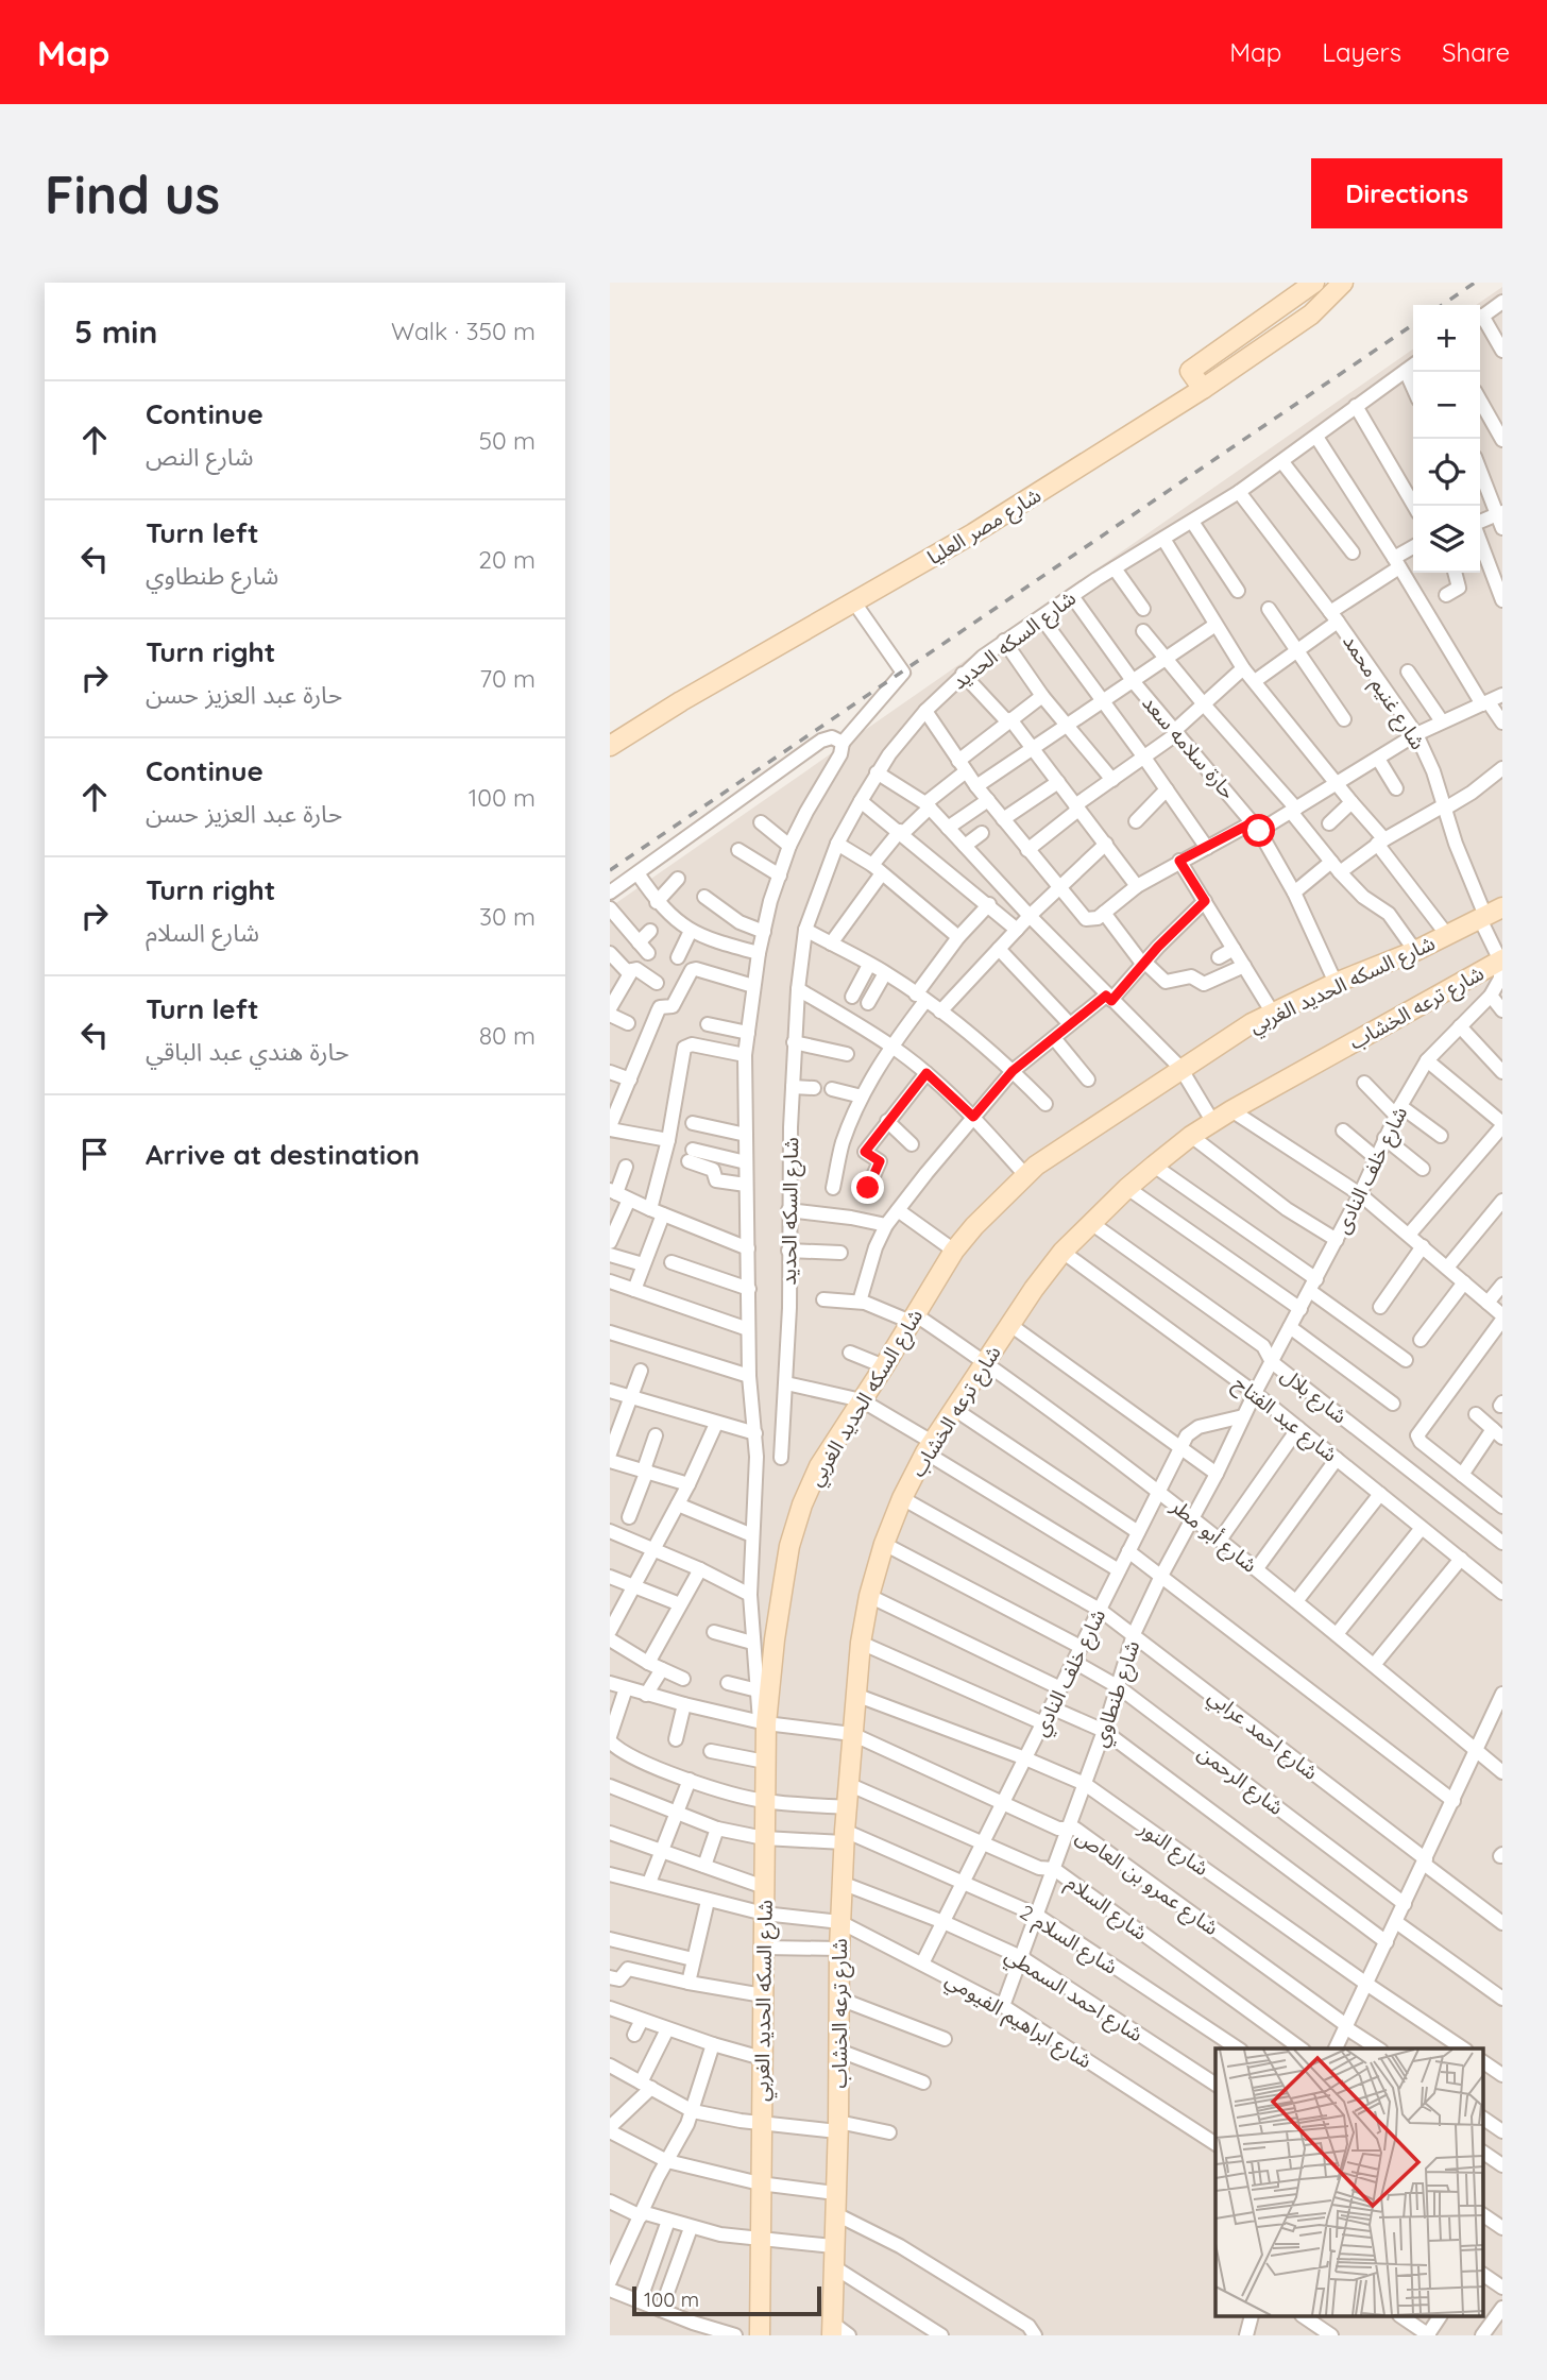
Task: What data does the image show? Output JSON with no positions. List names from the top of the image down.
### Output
{
  "streets": {
    "street": [
      "شارع مصر العليا",
      "شارع السكه الحديد",
      "شارع غنيم محمد",
      "حارة سلامه سعد",
      "شارع السكه الحديد الغربي",
      "شارع ترعه الخشاب",
      "شارع خلف النادى",
      "شارع بلال",
      "شارع عبد الفتاح",
      "شارع أبو مطر",
      "شارع خلف النادي",
      "شارع طنطاوي",
      "شارع احمد عرابي",
      "شارع الرحمن",
      "شارع النور",
      "شارع عمرو بن العاص",
      "شارع السلام",
      "شارع السلام 2",
      "شارع احمد السمطي",
      "شارع ابراهيم الفيومي"
    ]
  },
  "crossings": [
    ["شارع مصر العليا", "شارع السكه الحديد"],
    ["شارع السكه الحديد", "شارع غنيم محمد"],
    ["شارع السكه الحديد", "حارة سلامه سعد"],
    ["شارع السكه الحديد", "شارع السكه الحديد الغربي"],
    ["شارع السكه الحديد", "شارع عمرو بن العاص"],
    ["شارع غنيم محمد", "شارع السكه الحديد الغربي"],
    ["شارع غنيم محمد", "شارع ترعه الخشاب"],
    ["شارع غنيم محمد", "شارع خلف النادى"],
    ["حارة سلامه سعد", "شارع السكه الحديد الغربي"],
    ["شارع السكه الحديد الغربي", "شارع أبو مطر"],
    ["شارع السكه الحديد الغربي", "شارع عمرو بن العاص"],
    ["شارع السكه الحديد الغربي", "شارع السلام 2"],
    ["شارع السكه الحديد الغربي", "شارع ابراهيم الفيومي"],
    ["شارع ترعه الخشاب", "شارع خلف النادى"],
    ["شارع ترعه الخشاب", "شارع بلال"],
    ["شارع ترعه الخشاب", "شارع عبد الفتاح"],
    ["شارع ترعه الخشاب", "شارع أبو مطر"],
    ["شارع ترعه الخشاب", "شارع احمد عرابي"],
    ["شارع ترعه الخشاب", "شارع النور"],
    ["شارع ترعه الخشاب", "شارع عمرو بن العاص"],
    ["شارع ترعه الخشاب", "شارع السلام"],
    ["شارع ترعه الخشاب", "شارع السلام 2"],
    ["شارع ترعه الخشاب", "شارع احمد السمطي"],
    ["شارع ترعه الخشاب", "شارع ابراهيم الفيومي"],
    ["شارع خلف النادى", "شارع بلال"],
    ["شارع خلف النادى", "شارع عبد الفتاح"],
    ["شارع خلف النادى", "شارع طنطاوي"],
    ["شارع عبد الفتاح", "شارع طنطاوي"],
    ["شارع أبو مطر", "شارع خلف النادي"],
    ["شارع أبو مطر", "شارع طنطاوي"],
    ["شارع خلف النادي", "شارع طنطاوي"],
    ["شارع خلف النادي", "شارع احمد عرابي"],
    ["شارع خلف النادي", "شارع الرحمن"],
    ["شارع خلف النادي", "شارع النور"],
    ["شارع خلف النادي", "شارع عمرو بن العاص"],
    ["شارع خلف النادي", "شارع السلام"],
    ["شارع خلف النادي", "شارع السلام 2"],
    ["شارع خلف النادي", "شارع احمد السمطي"],
    ["شارع خلف النادي", "شارع ابراهيم الفيومي"],
    ["شارع طنطاوي", "شارع احمد عرابي"],
    ["شارع طنطاوي", "شارع الرحمن"],
    ["شارع طنطاوي", "شارع النور"],
    ["شارع طنطاوي", "شارع عمرو بن العاص"],
    ["شارع طنطاوي", "شارع السلام"],
    ["شارع طنطاوي", "شارع السلام 2"],
    ["شارع طنطاوي", "شارع احمد السمطي"],
    ["شارع طنطاوي", "شارع ابراهيم الفيومي"]
  ],
  "scale_bar": "100 m",
  "page": {
    "header": "Map",
    "nav": ["Map", "Layers", "Share"],
    "buttons": "Directions",
    "title": "Find us",
    "heading": ["5 min", "Walk · 350 m"],
    "map_buttons": ["+", "−"],
    "list": [
      ["Continue", "شارع النص", "50 m"],
      ["Turn left", "شارع طنطاوي", "20 m"],
      ["Turn right", "حارة عبد العزيز حسن", "70 m"],
      ["Continue", "حارة عبد العزيز حسن", "100 m"],
      ["Turn right", "شارع السلام", "30 m"],
      ["Turn left", "حارة هندي عبد الباقي", "80 m"],
      "Arrive at destination"
    ],
    "scale": "100 m"
  }
}
